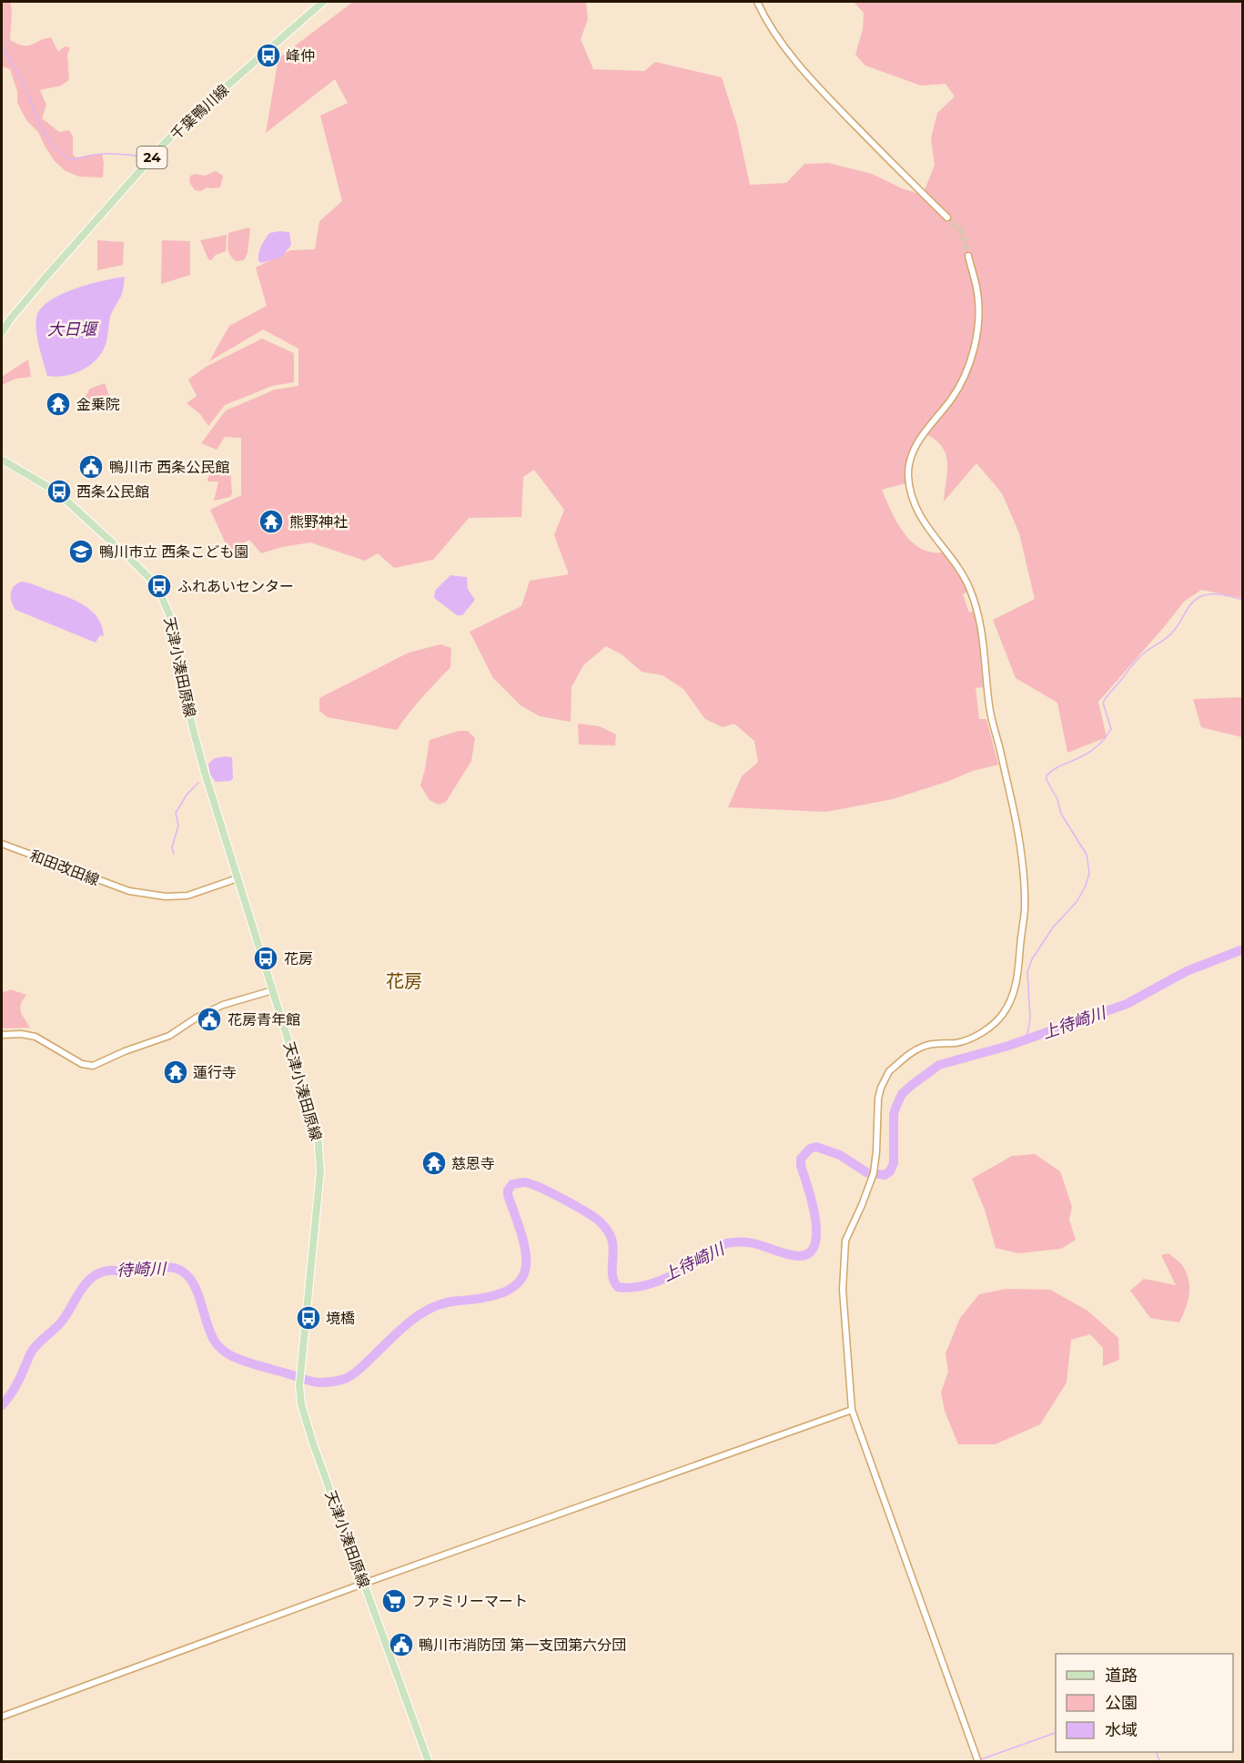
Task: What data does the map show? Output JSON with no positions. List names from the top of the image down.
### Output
{
  "streets": {
    "main road": ["千葉鴨川線", "24", "天津小湊田原線"],
    "street": ["和田改田線"]
  },
  "crossings": [
    ["天津小湊田原線", "和田改田線"]
  ],
  "districts": ["花房"],
  "water": ["大日堰", "上待崎川", "待崎川"],
  "places": {
    "bus stop": [
      "峰仲",
      "西条公民館",
      "ふれあいセンター",
      "花房",
      "境橋"
    ],
    "temple": [
      "金乗院",
      "熊野神社",
      "蓮行寺",
      "慈恩寺"
    ],
    "public building": ["鴨川市 西条公民館", "花房青年館", "鴨川市消防団 第一支団第六分団"],
    "school or university": ["鴨川市立 西条こども園"],
    "supermarket": ["ファミリーマート"]
  },
  "legend": ["道路", "公園", "水域"]
}
